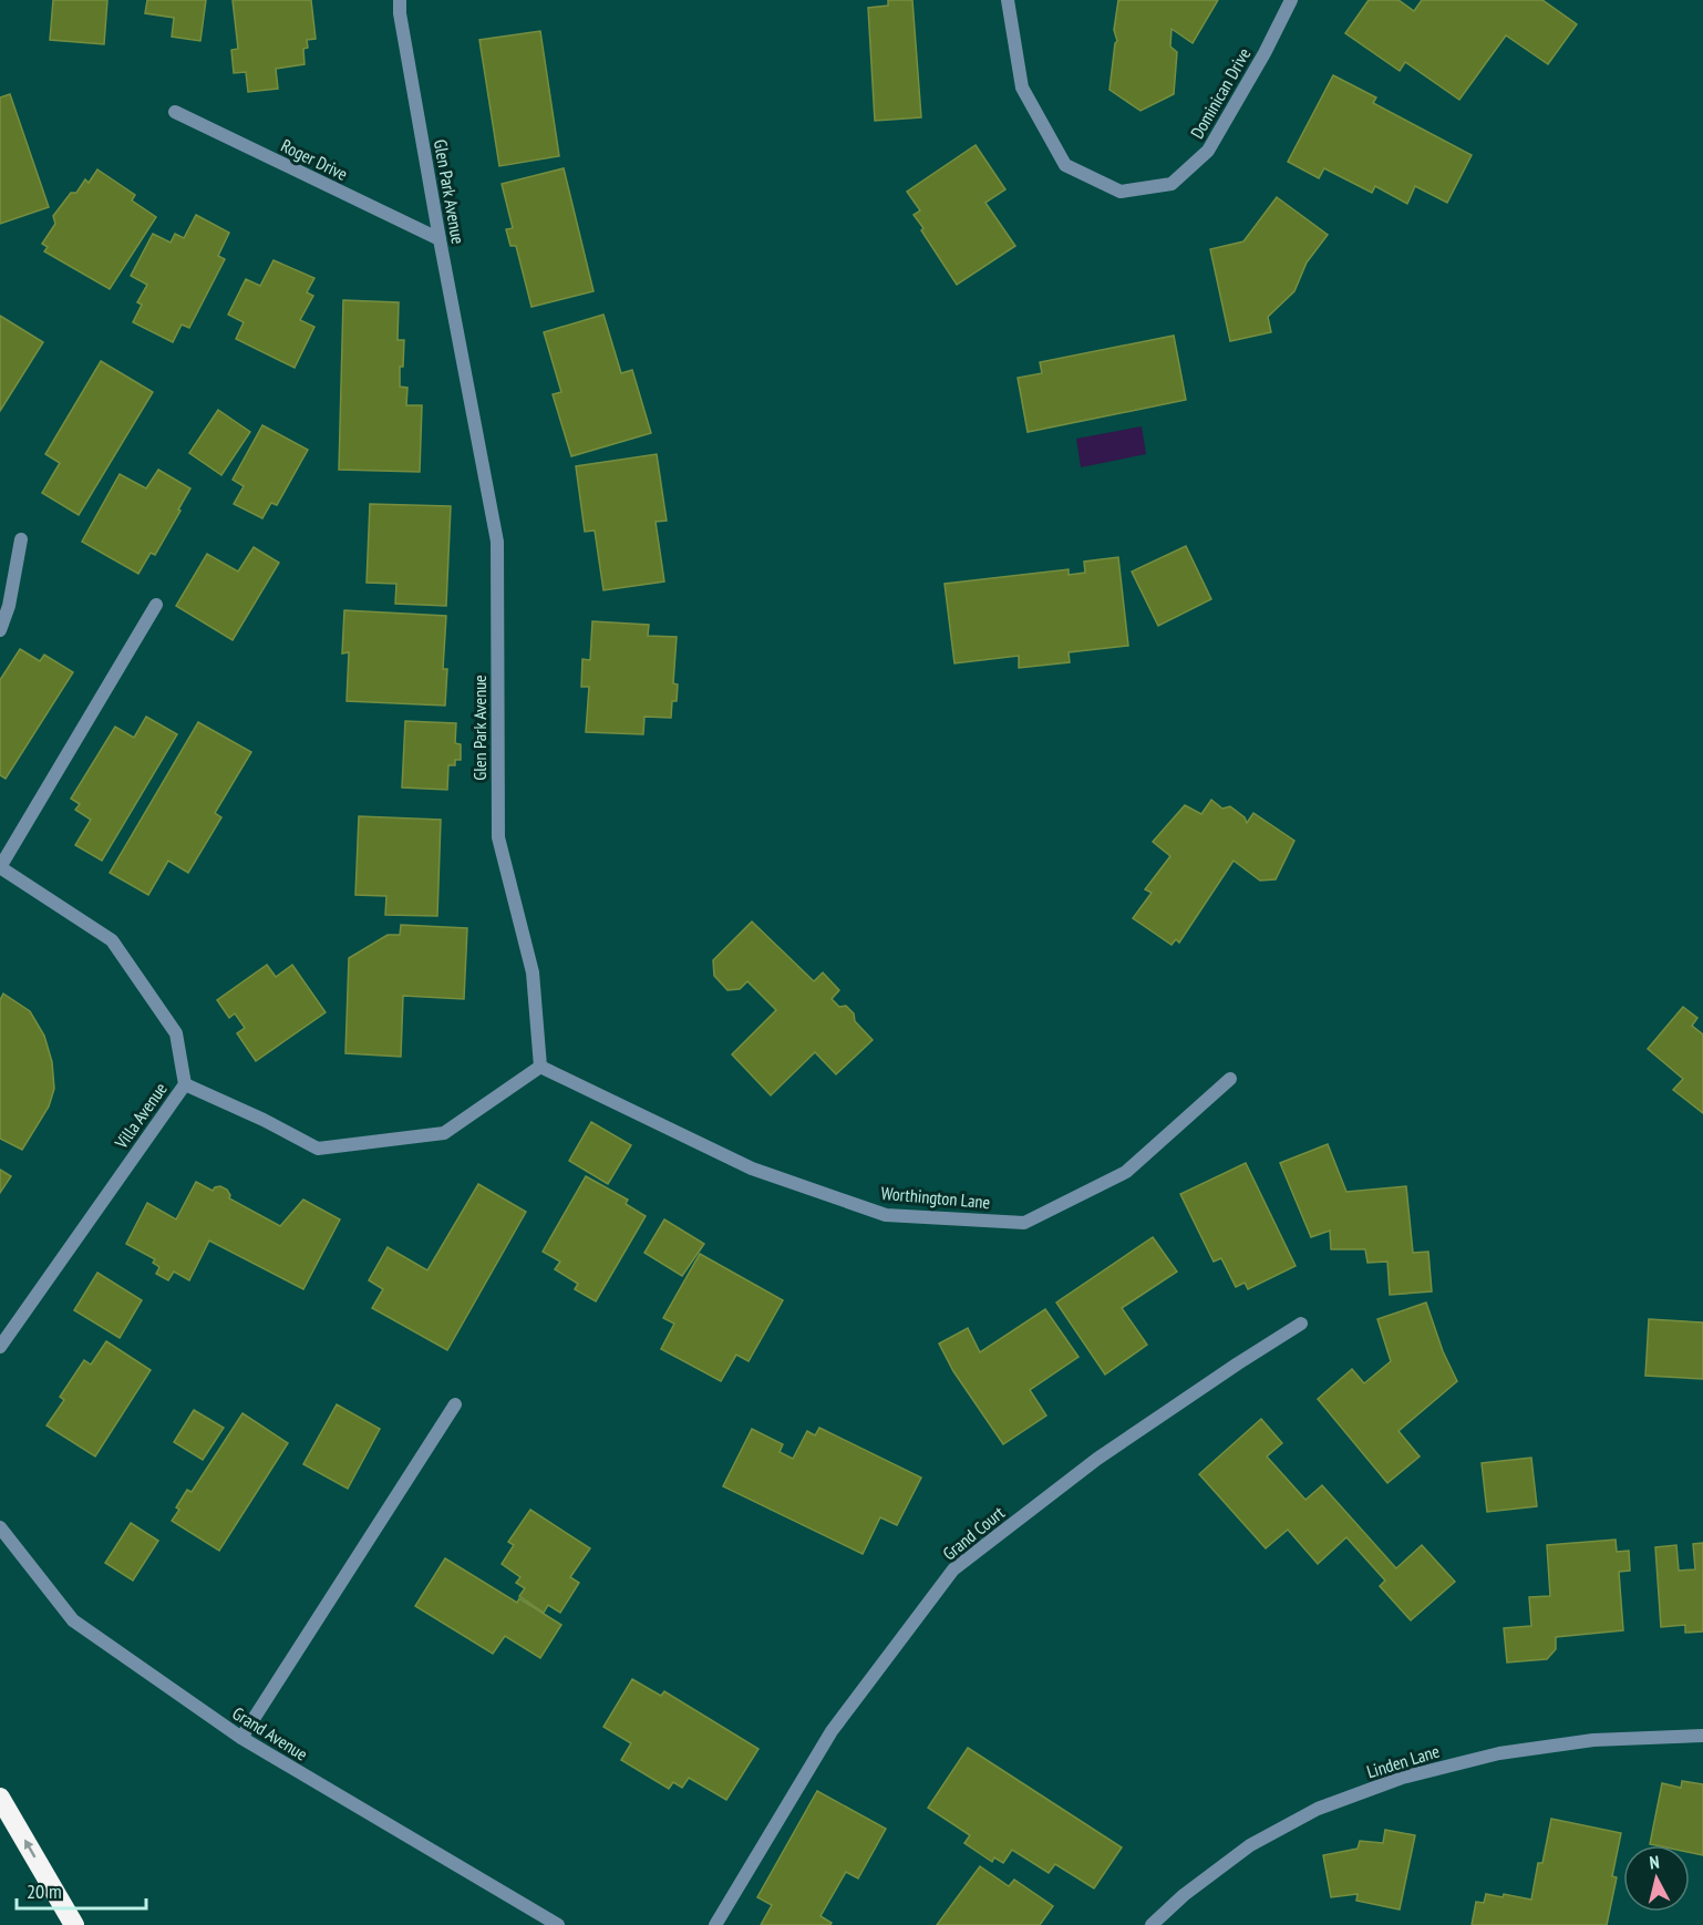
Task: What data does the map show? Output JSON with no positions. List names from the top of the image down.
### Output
{
  "streets": {
    "street": [
      "Dominican Drive",
      "Roger Drive",
      "Glen Park Avenue",
      "Villa Avenue",
      "Worthington Lane",
      "Grand Court",
      "Grand Avenue",
      "Linden Lane"
    ]
  },
  "crossings": [
    ["Roger Drive", "Glen Park Avenue"],
    ["Glen Park Avenue", "Worthington Lane"]
  ],
  "scale_bar": "20 m",
  "north": "top"
}
